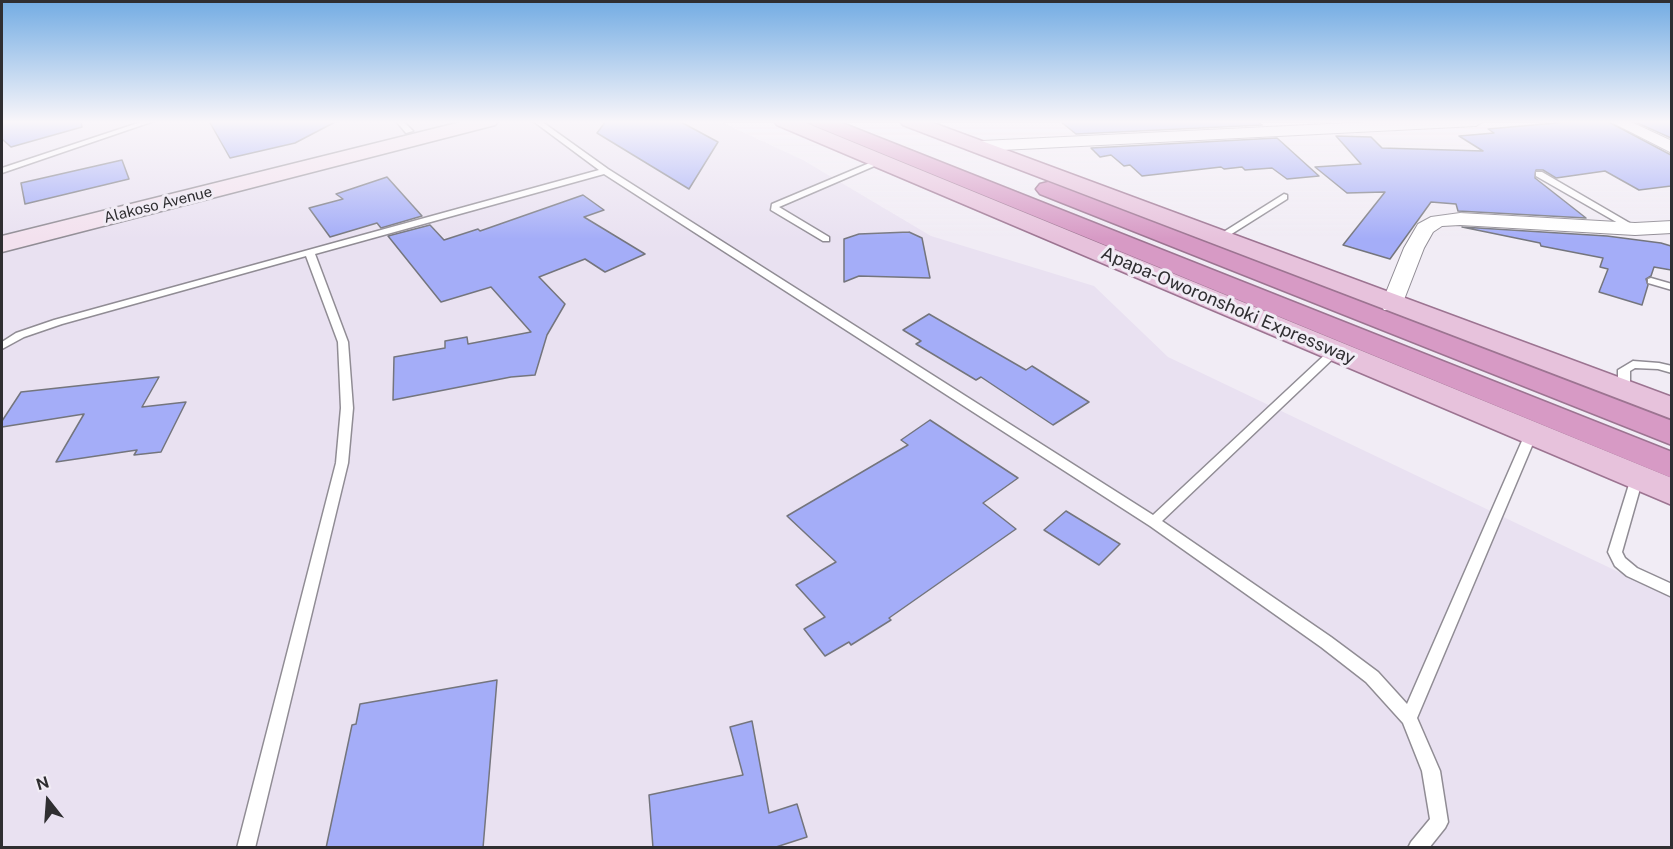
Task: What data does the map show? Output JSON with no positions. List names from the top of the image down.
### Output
{
  "streets": {
    "highway": ["Apapa-Oworonshoki Expressway"],
    "street": ["Alakoso Avenue"]
  },
  "north": "top"
}
